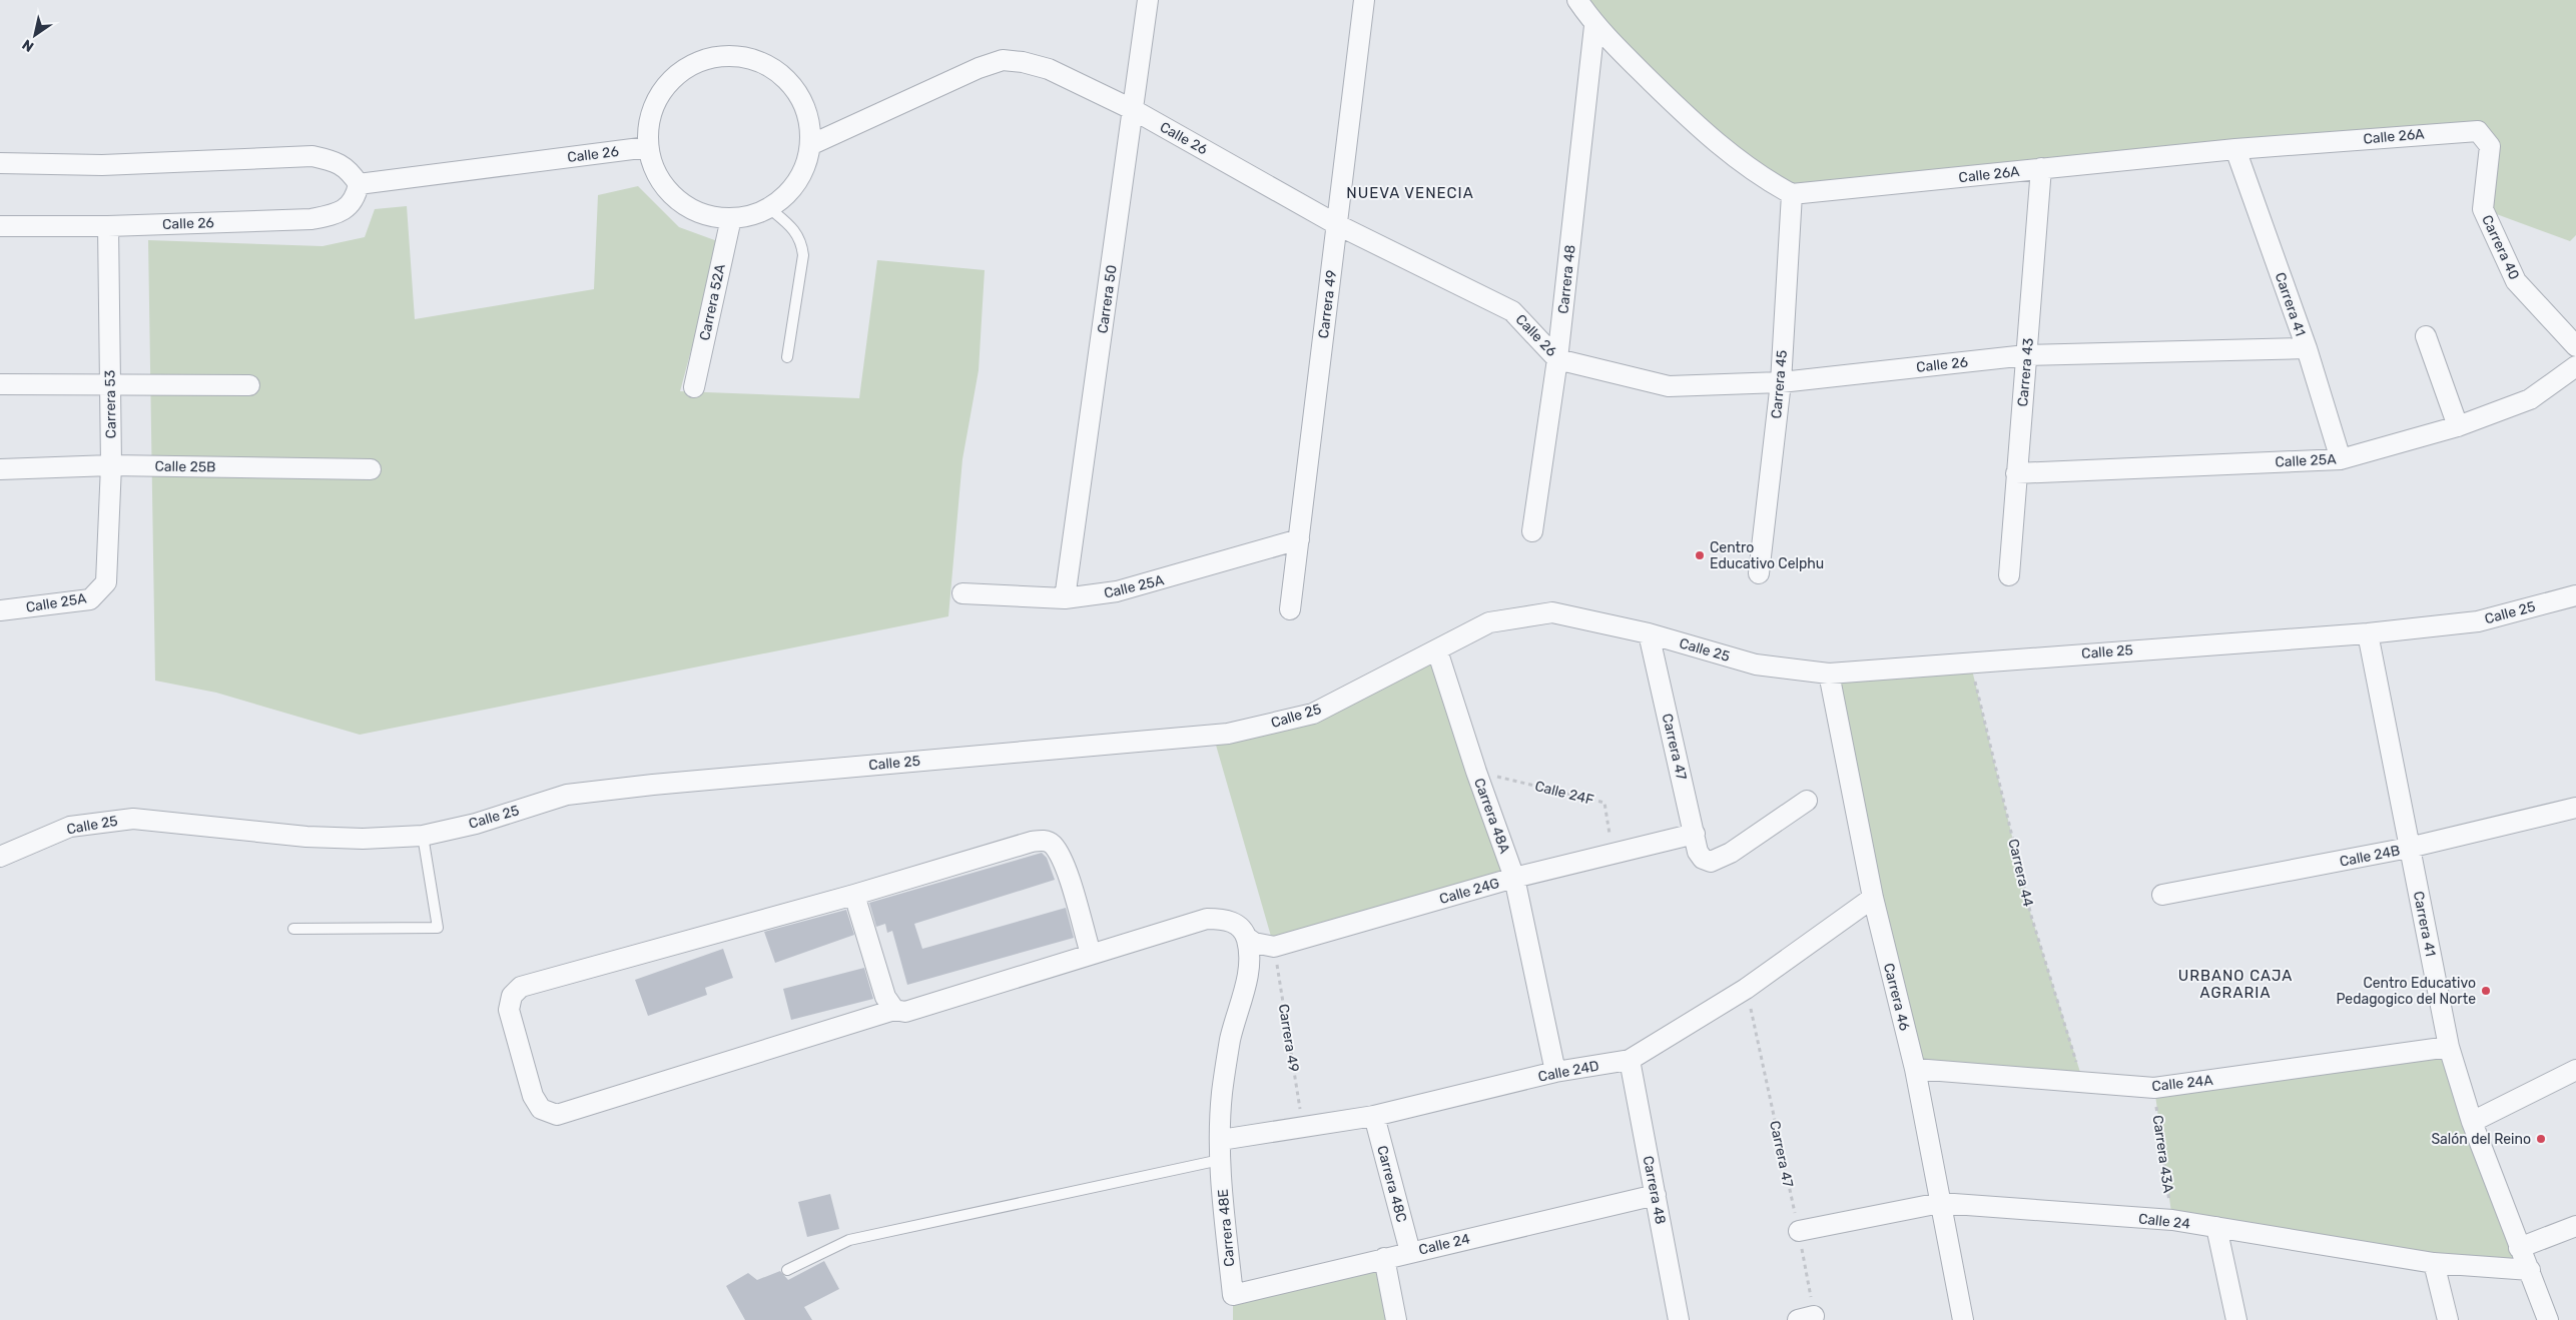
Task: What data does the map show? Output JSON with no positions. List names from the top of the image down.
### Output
{
  "streets": {
    "street": [
      "Calle 26A",
      "Calle 26",
      "Carrera 40",
      "Carrera 48",
      "Carrera 50",
      "Carrera 52A",
      "Carrera 49",
      "Carrera 41",
      "Carrera 43",
      "Carrera 45",
      "Carrera 53",
      "Calle 25A",
      "Calle 25B",
      "Calle 25",
      "Carrera 47",
      "Carrera 48A",
      "Calle 24B",
      "Calle 24G",
      "Carrera 46",
      "Calle 24D",
      "Calle 24A",
      "Carrera 48C",
      "Calle 24",
      "Carrera 48E"
    ],
    "path": ["Calle 24F", "Carrera 44", "Carrera 43A"]
  },
  "crossings": [
    ["Calle 26A", "Carrera 40"],
    ["Calle 26A", "Carrera 41"],
    ["Calle 26A", "Carrera 43"],
    ["Calle 26A", "Carrera 45"],
    ["Calle 26", "Carrera 48"],
    ["Calle 26", "Carrera 50"],
    ["Calle 26", "Carrera 52A"],
    ["Calle 26", "Carrera 49"],
    ["Calle 26", "Carrera 41"],
    ["Calle 26", "Carrera 43"],
    ["Calle 26", "Carrera 45"],
    ["Calle 26", "Carrera 53"],
    ["Carrera 48", "Calle 24D"],
    ["Carrera 48", "Calle 24"],
    ["Carrera 50", "Calle 25A"],
    ["Carrera 49", "Calle 25A"],
    ["Carrera 49", "Calle 24G"],
    ["Carrera 49", "Calle 24D"],
    ["Carrera 41", "Calle 25A"],
    ["Carrera 41", "Calle 25"],
    ["Carrera 41", "Calle 24B"],
    ["Carrera 41", "Calle 24A"],
    ["Carrera 41", "Calle 24"],
    ["Carrera 43", "Calle 25A"],
    ["Carrera 53", "Calle 25A"],
    ["Carrera 53", "Calle 25B"],
    ["Calle 25", "Carrera 47"],
    ["Calle 25", "Carrera 48A"],
    ["Calle 25", "Carrera 44"],
    ["Calle 25", "Carrera 46"],
    ["Carrera 47", "Calle 24G"],
    ["Carrera 47", "Calle 24D"],
    ["Carrera 47", "Calle 24"],
    ["Calle 24F", "Carrera 48A"],
    ["Calle 24F", "Calle 24G"],
    ["Carrera 48A", "Calle 24G"],
    ["Carrera 48A", "Calle 24D"],
    ["Carrera 44", "Calle 24A"],
    ["Carrera 46", "Calle 24D"],
    ["Carrera 46", "Calle 24A"],
    ["Carrera 46", "Calle 24"],
    ["Calle 24D", "Carrera 48C"],
    ["Calle 24D", "Carrera 48E"],
    ["Calle 24A", "Carrera 43A"],
    ["Carrera 43A", "Calle 24"],
    ["Carrera 48C", "Calle 24"],
    ["Calle 24", "Carrera 48E"]
  ],
  "districts": ["NUEVA VENECIA", "URBANO CAJA AGRARIA"],
  "places": ["Centro Educativo Celphu", "Centro Educativo Pedagogico del Norte", "Salón del Reino"],
  "north": "bottom left"
}
